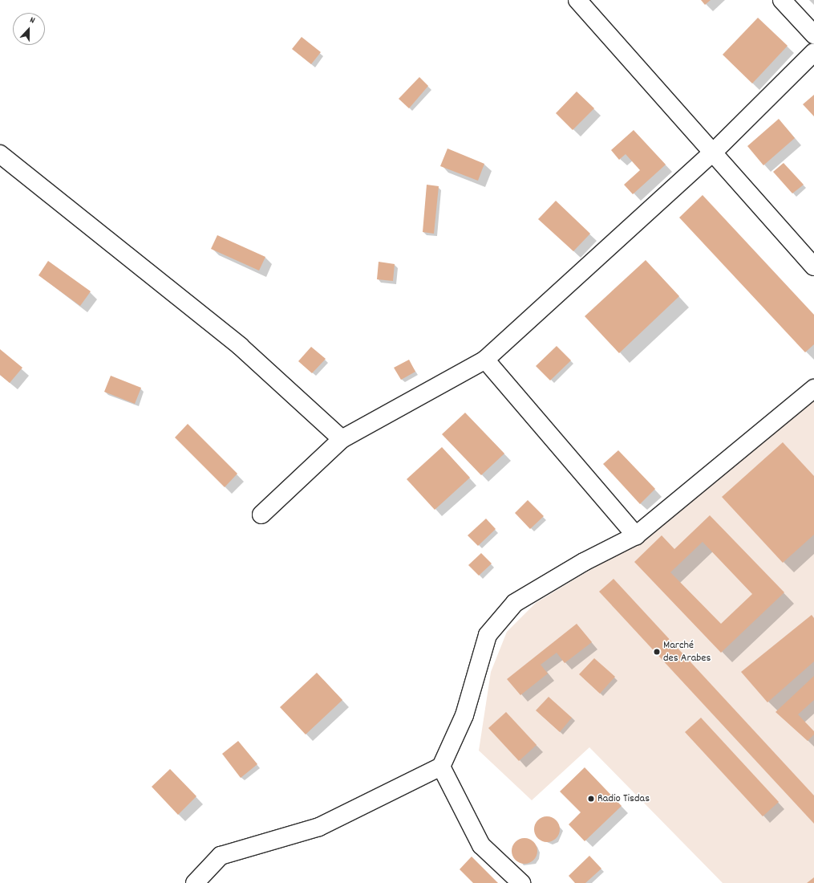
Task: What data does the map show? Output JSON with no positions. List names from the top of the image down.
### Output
{
  "places": ["Marché des Arabes", "Radio Tisdas"],
  "north": "top"
}
